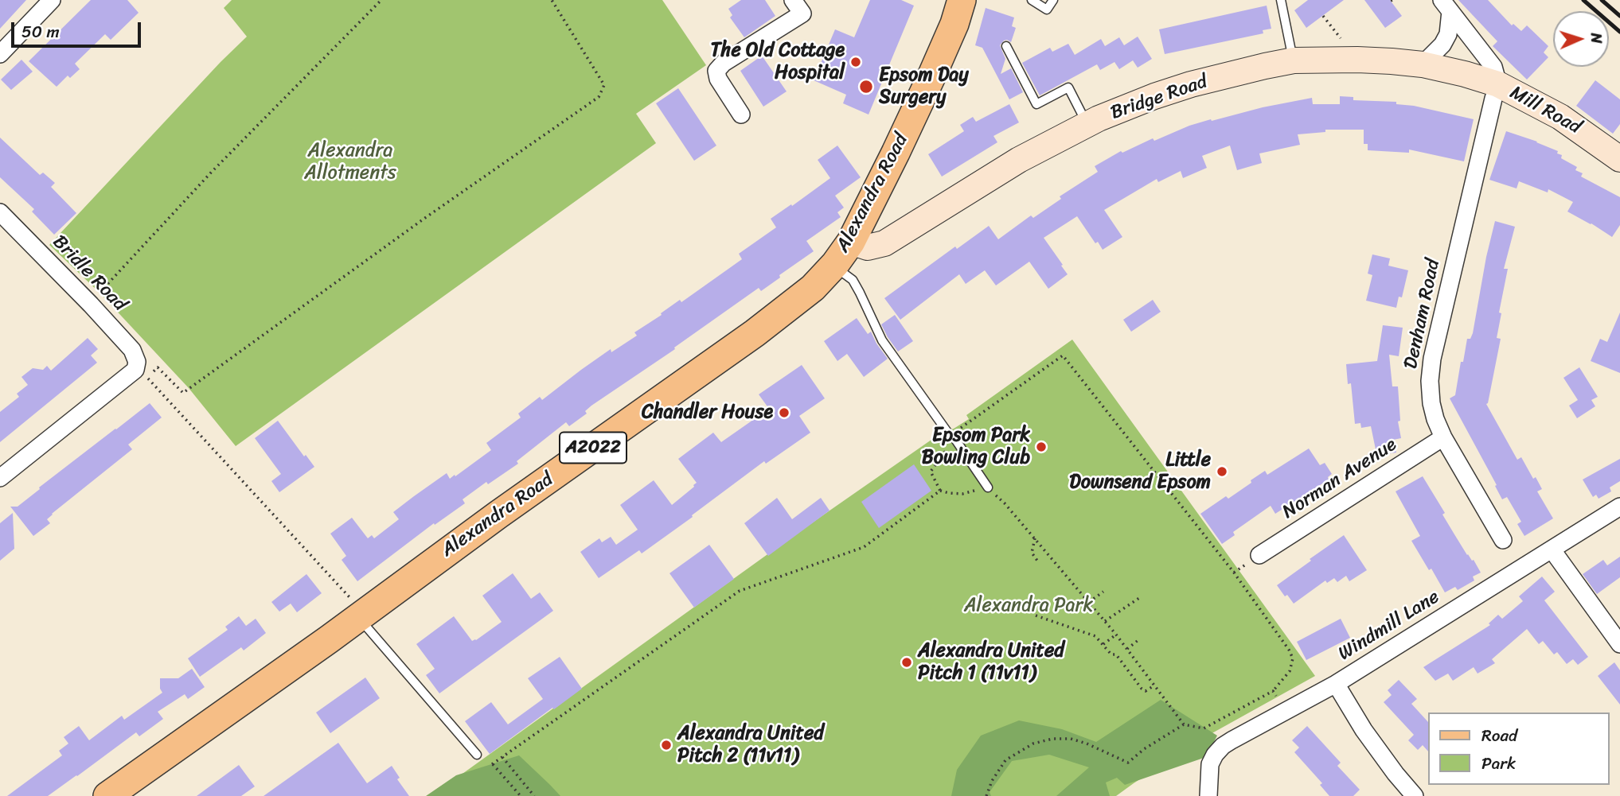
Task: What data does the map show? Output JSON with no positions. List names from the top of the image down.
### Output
{
  "streets": {
    "main road": [
      "Bridge Road",
      "Mill Road",
      "Alexandra Road",
      "A2022"
    ],
    "street": [
      "Bridle Road",
      "Denham Road",
      "Norman Avenue",
      "Windmill Lane"
    ]
  },
  "crossings": [
    ["Bridge Road", "Mill Road"],
    ["Bridge Road", "Alexandra Road"],
    ["Bridge Road", "Denham Road"],
    ["Mill Road", "Denham Road"],
    ["Denham Road", "Norman Avenue"]
  ],
  "parks": ["Alexandra Allotments", "Alexandra Park"],
  "places": [
    "The Old Cottage Hospital",
    "Epsom Day Surgery",
    "Chandler House",
    "Epsom Park Bowling Club",
    "Little Downsend Epsom",
    "Alexandra United Pitch 1 (11v11)",
    "Alexandra United Pitch 2 (11v11)"
  ],
  "legend": ["Road", "Park"],
  "scale_bar": "50 m",
  "north": "right"
}
